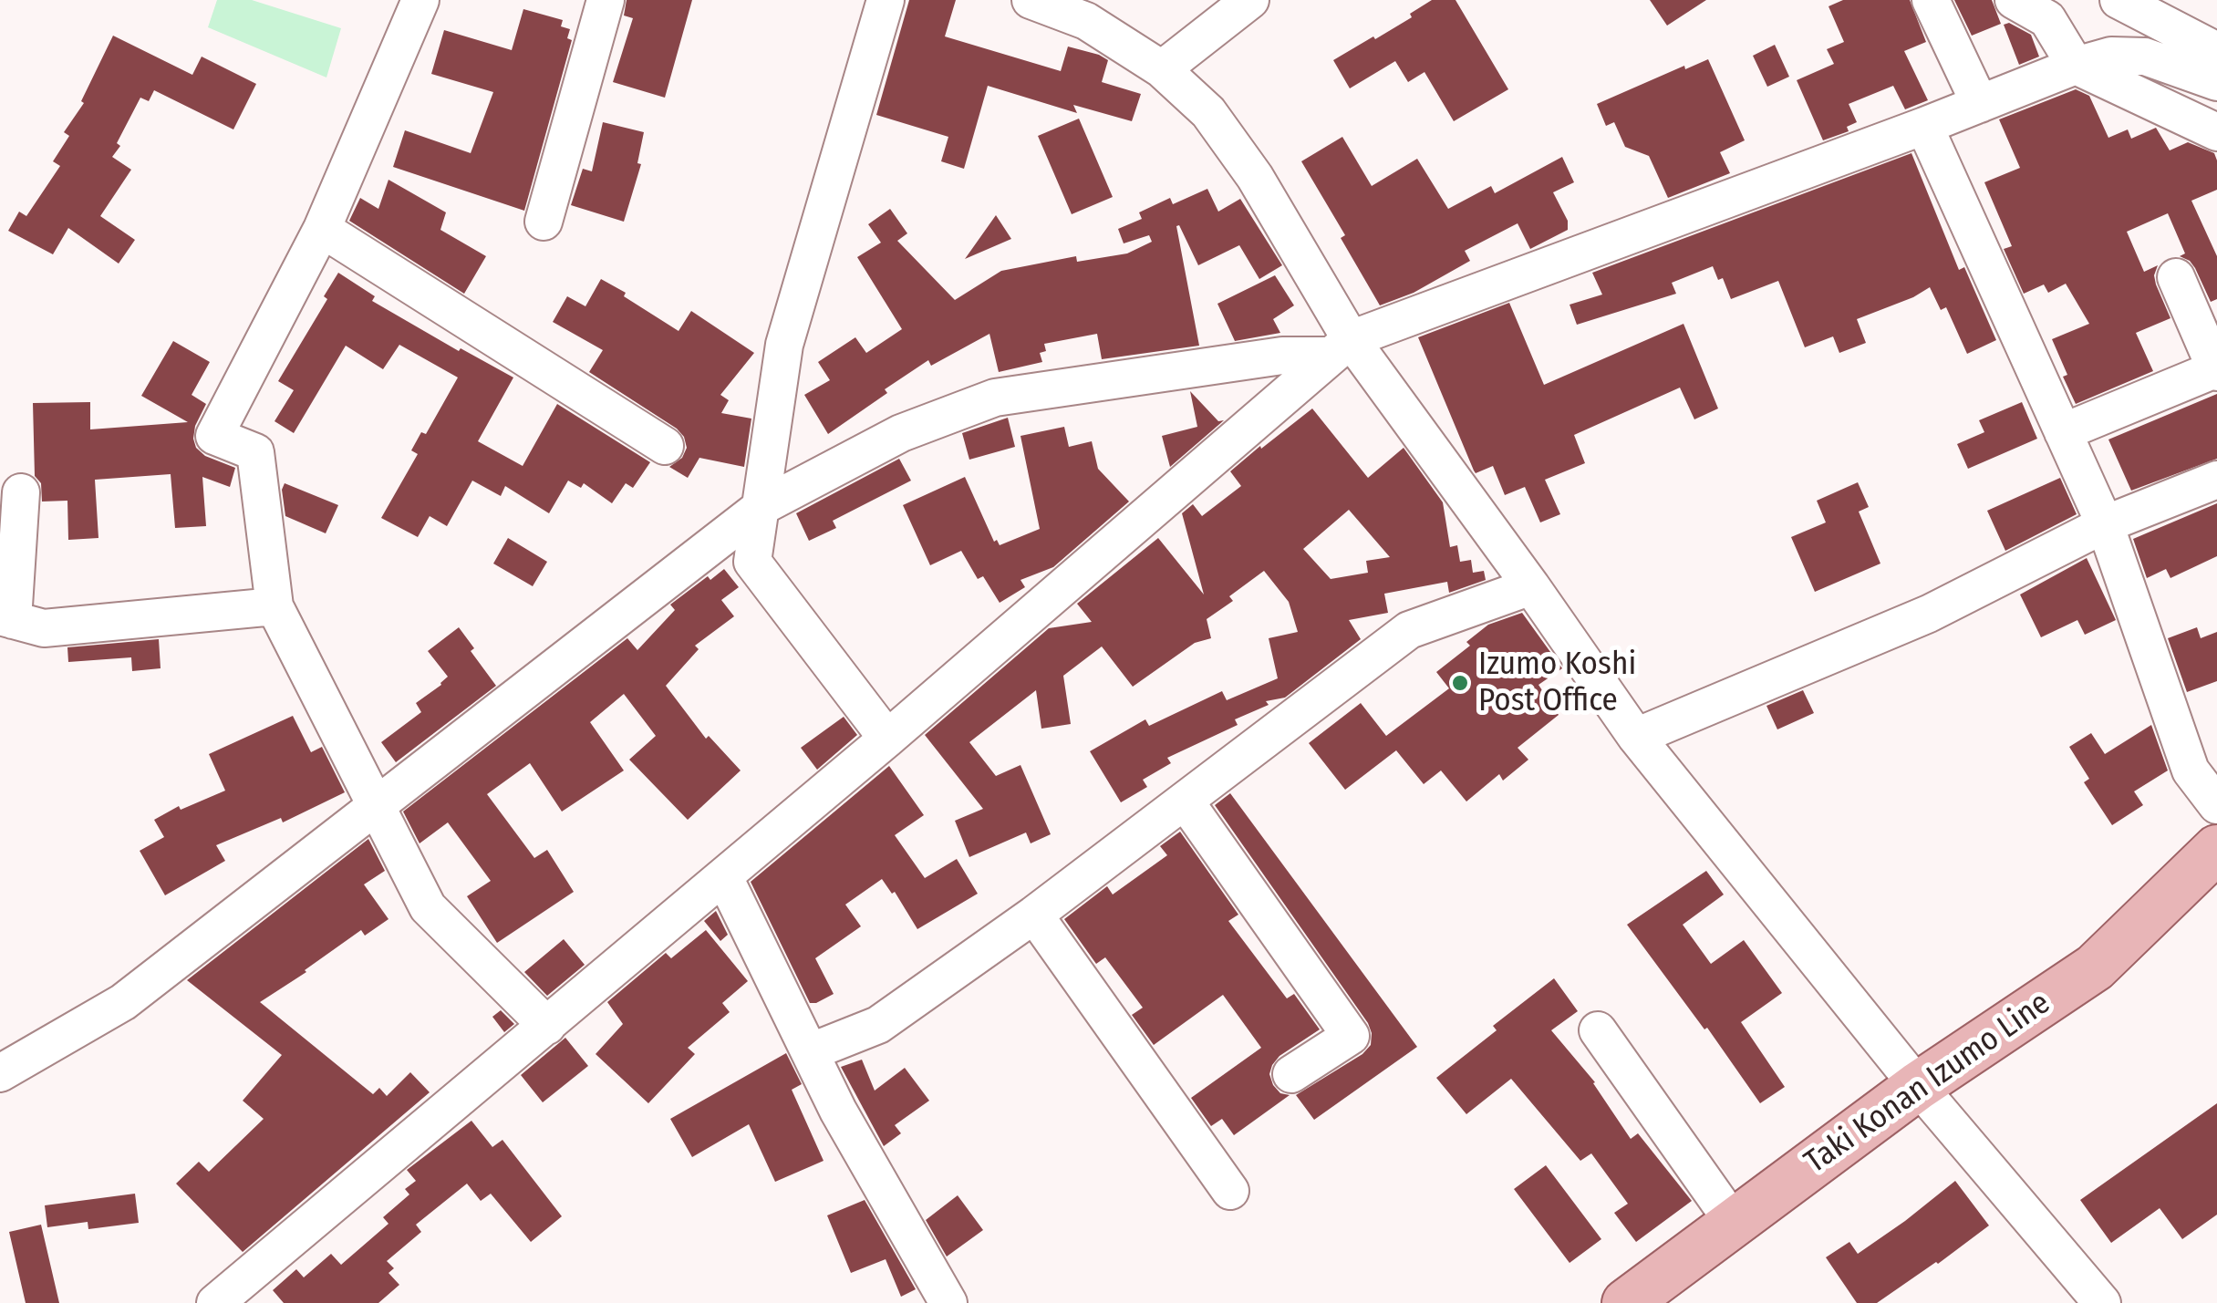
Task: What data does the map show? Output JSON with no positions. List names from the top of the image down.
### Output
{
  "streets": {
    "main road": ["Taki Konan Izumo Line"]
  },
  "places": ["Izumo Koshi Post Office"]
}
